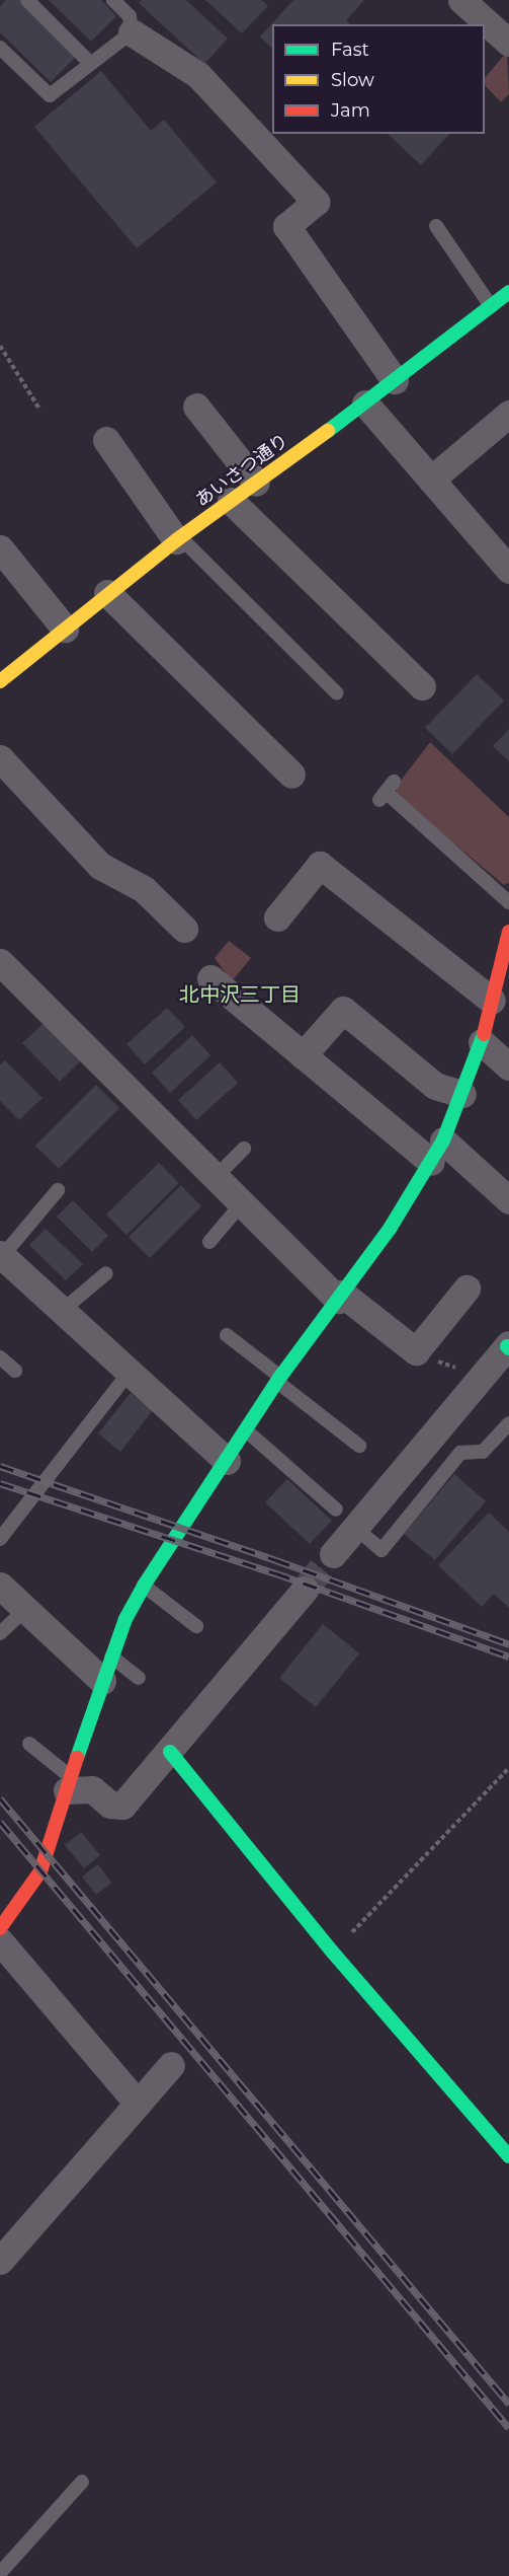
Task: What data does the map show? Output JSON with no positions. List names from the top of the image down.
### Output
{
  "streets": {
    "street": ["あいさつ通り"]
  },
  "districts": ["北中沢三丁目"],
  "legend": ["Fast", "Slow", "Jam"]
}
